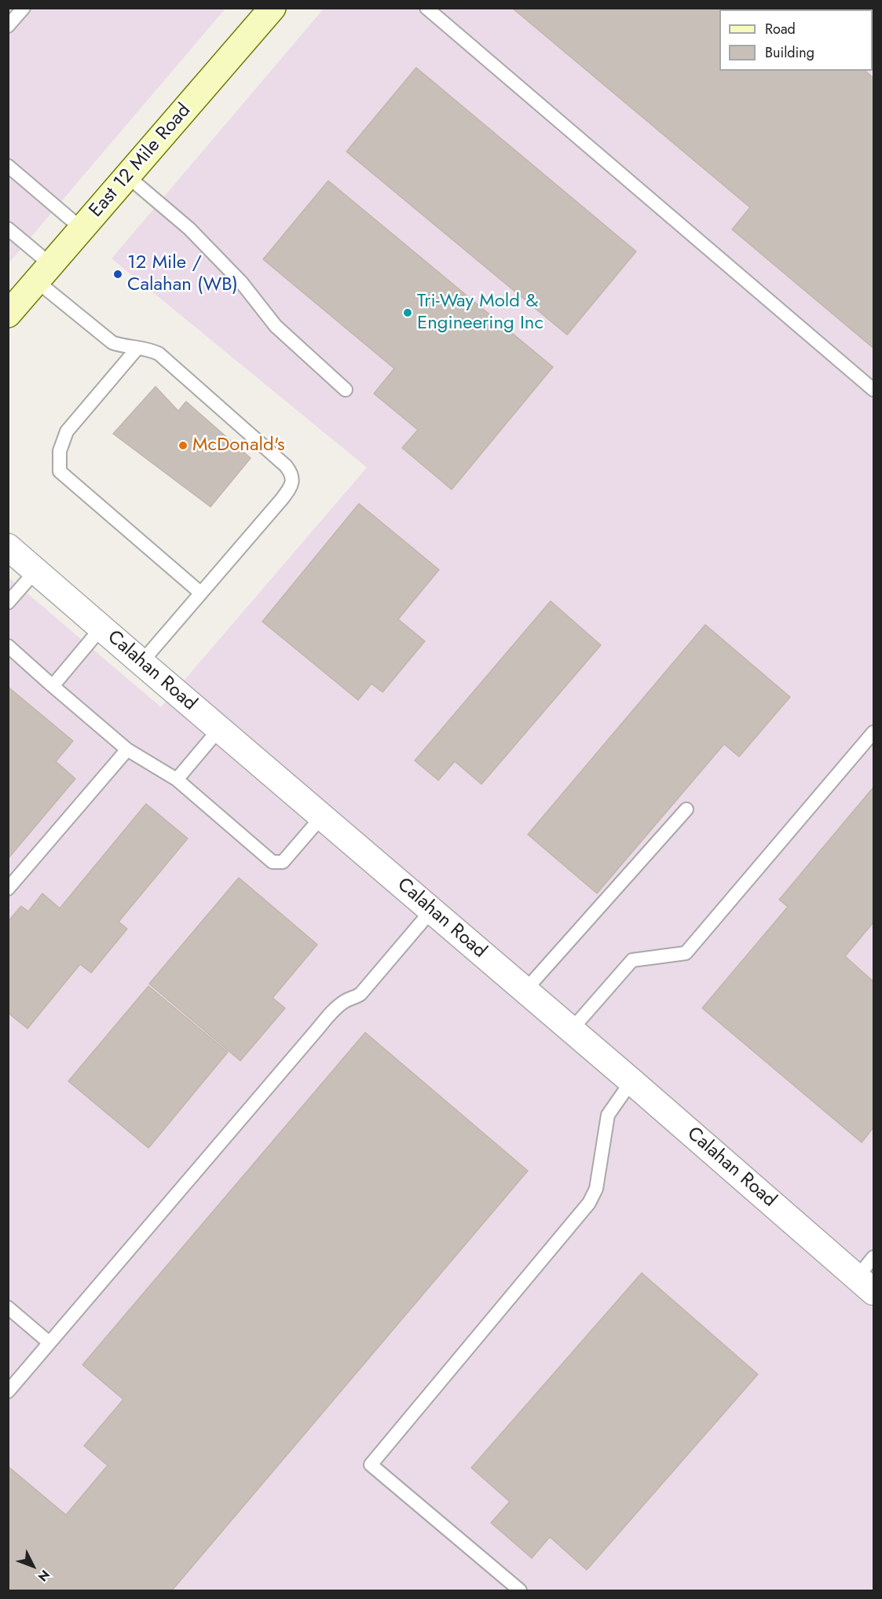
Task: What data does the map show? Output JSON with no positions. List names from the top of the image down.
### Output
{
  "streets": {
    "main road": ["East 12 Mile Road"],
    "street": ["Calahan Road"]
  },
  "places": ["12 Mile / Calahan (WB)", "Tri-Way Mold & Engineering Inc", "McDonald's"],
  "legend": ["Road", "Building"],
  "north": "bottom right"
}
